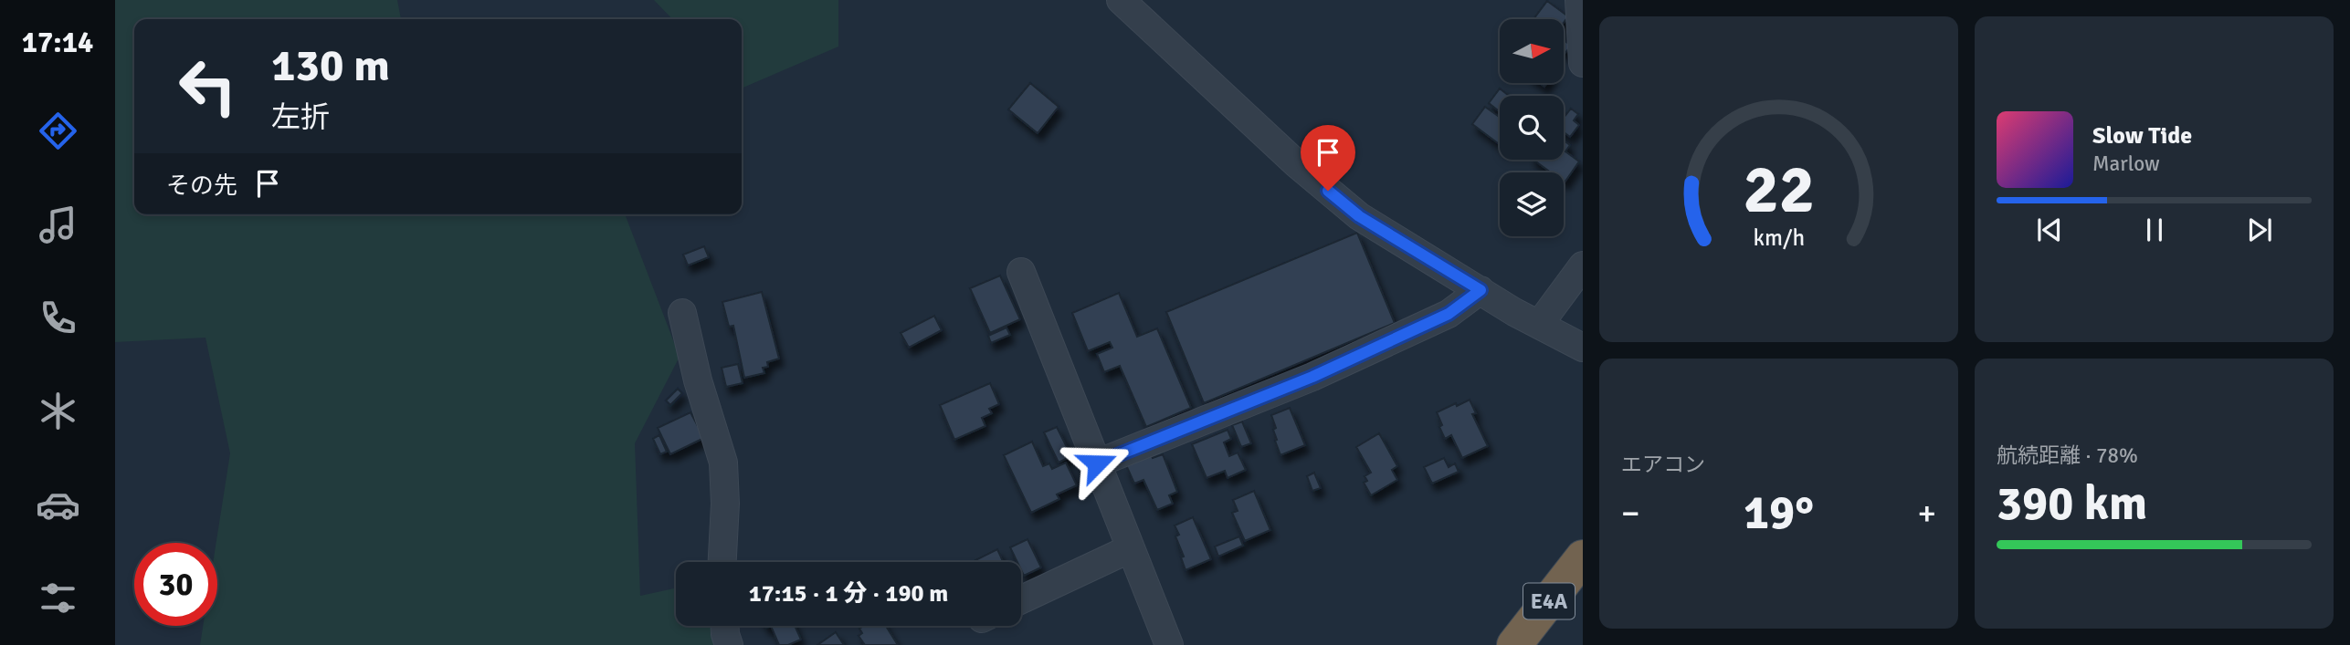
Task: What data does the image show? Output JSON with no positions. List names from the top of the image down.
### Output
{
  "streets": {
    "highway": ["E4A"]
  },
  "north": "right",
  "page": {
    "tabs": "17:14",
    "turn": ["130 m", "左折"],
    "song": ["Slow Tide", "Marlow"],
    "then": "その先",
    "tile": [
      "エアコン",
      ["航続距離 · 78%", "390 km"]
    ],
    "heat": ["−", "19°", "+"],
    "limit": "30",
    "trip": "17:15 · 1 分 · 190 m",
    "gauge": ["22", "km/h"]
  }
}
